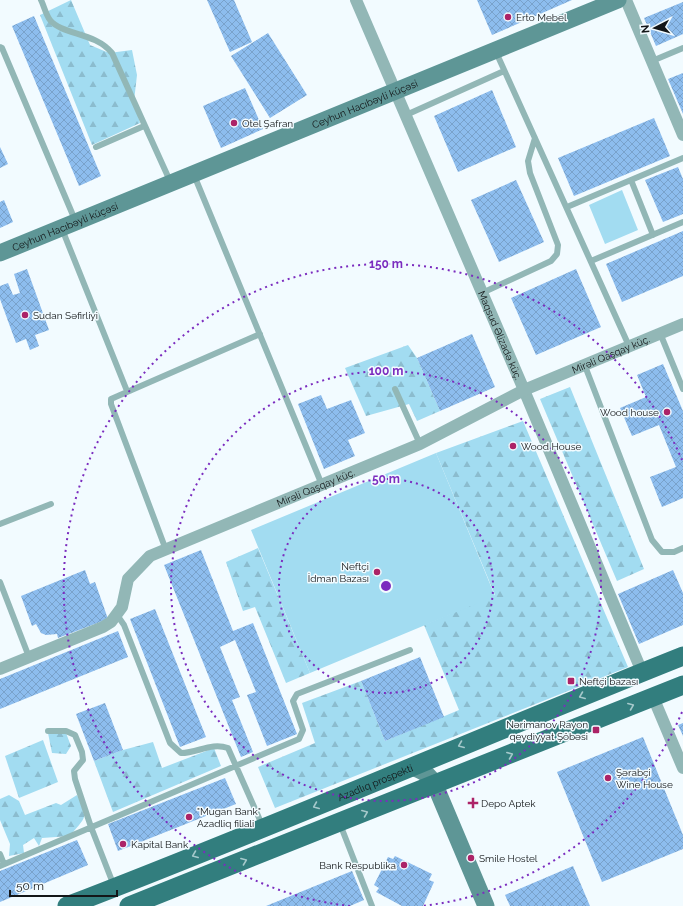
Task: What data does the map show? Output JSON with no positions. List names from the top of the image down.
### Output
{
  "streets": {
    "main road": ["Azadlıq prospekti"],
    "street": ["Ceyhun Hacıbəyli küçəsi", "Maqsud Əlizadə küç.", "Mirəli Qaşqay küç."]
  },
  "crossings": [
    ["Ceyhun Hacıbəyli küçəsi", "Maqsud Əlizadə küç."],
    ["Maqsud Əlizadə küç.", "Mirəli Qaşqay küç."],
    ["Maqsud Əlizadə küç.", "Azadlıq prospekti"]
  ],
  "places": {
    "other": [
      "Erto Mebel",
      "Otel Şafran",
      "Sudan Səfirliyi",
      "Wood house",
      "Wood House",
      "Neftçi İdman Bazası",
      "Şərabçi Wine House",
      "\"Mugan Bank\" Azadliq filiali",
      "Kapital Bank",
      "Smile Hostel",
      "Bank Respublika"
    ],
    "transit": ["Neftçi bazası", "Nərimanov Rayon qeydiyyat Şöbəsi"],
    "health": ["Depo Aptek"]
  },
  "scale_bar": "50 m",
  "north": "left",
  "rings": ["150 m", "100 m", "50 m"]
}
